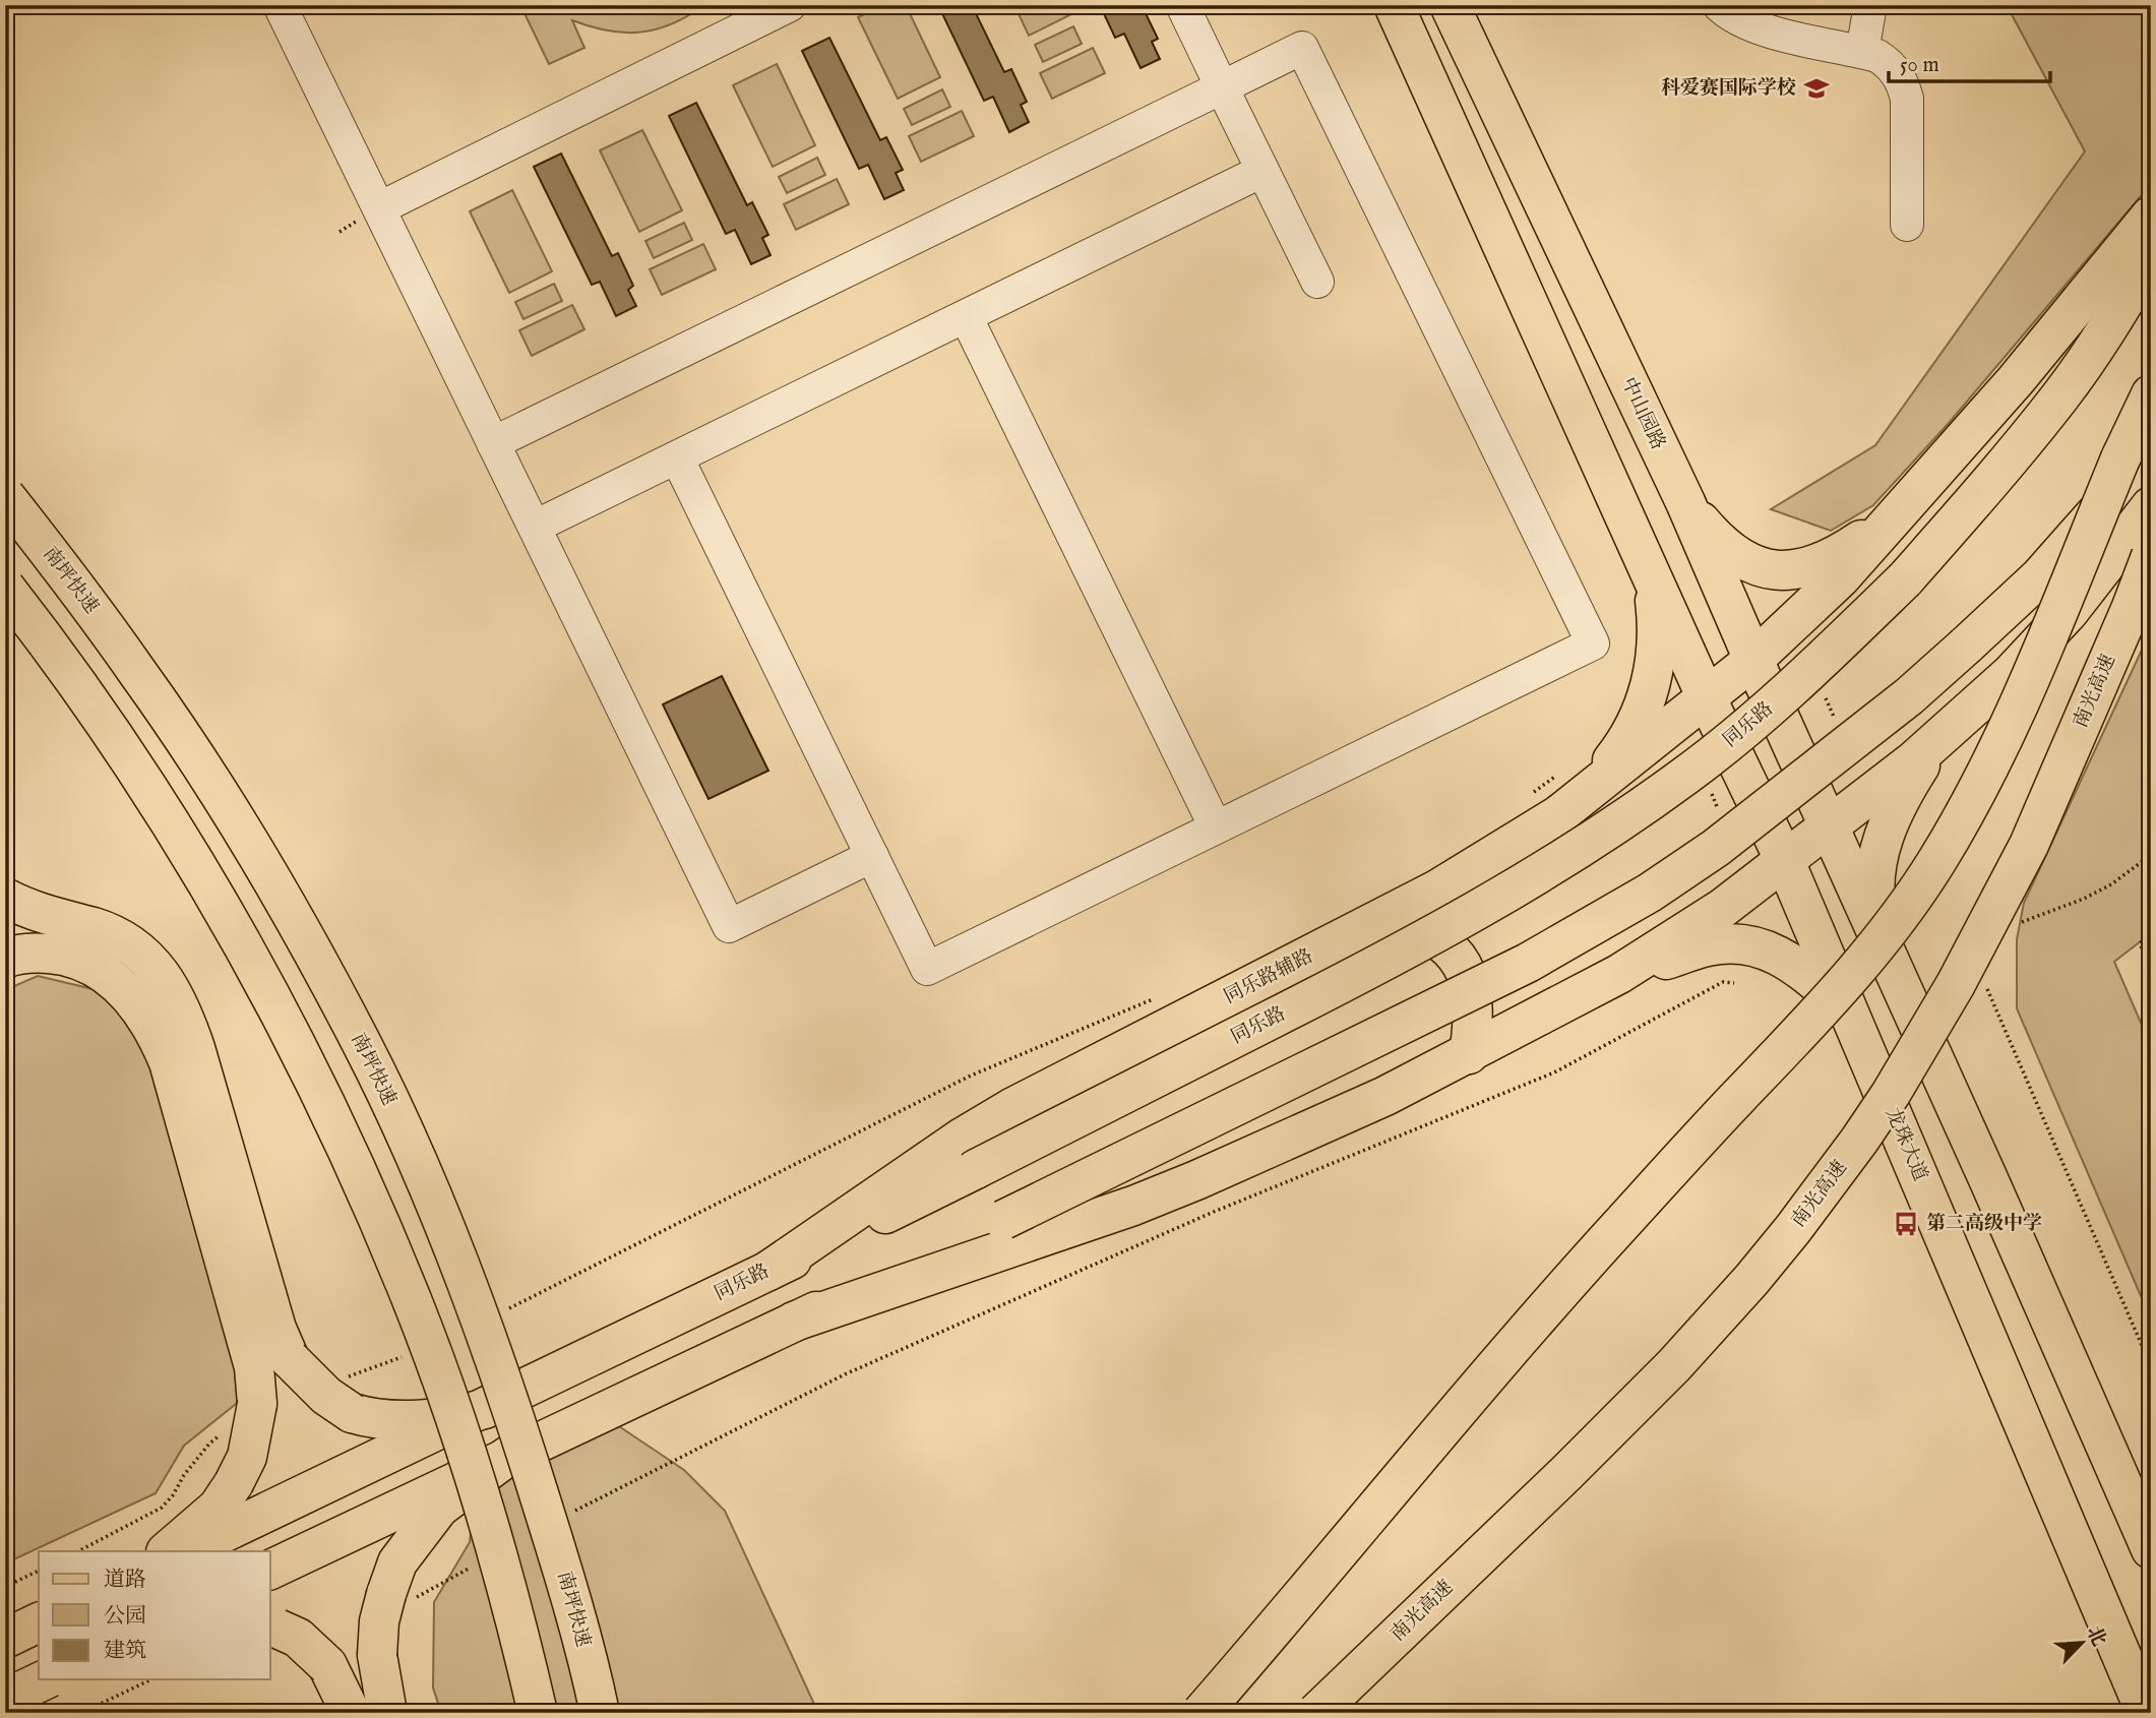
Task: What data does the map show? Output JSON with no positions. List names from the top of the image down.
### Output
{
  "streets": {
    "main road": [
      "中山园路",
      "南坪快速",
      "南光高速",
      "同乐路",
      "同乐路辅路",
      "龙珠大道"
    ]
  },
  "crossings": [
    ["中山园路", "同乐路辅路"],
    ["同乐路", "同乐路辅路"],
    ["同乐路辅路", "龙珠大道"]
  ],
  "places": {
    "school or university": ["科爱赛国际学校"],
    "bus stop": ["第二高级中学"]
  },
  "legend": ["道路", "公园", "建筑"],
  "scale_bar": "50 m",
  "north": "top right"
}
